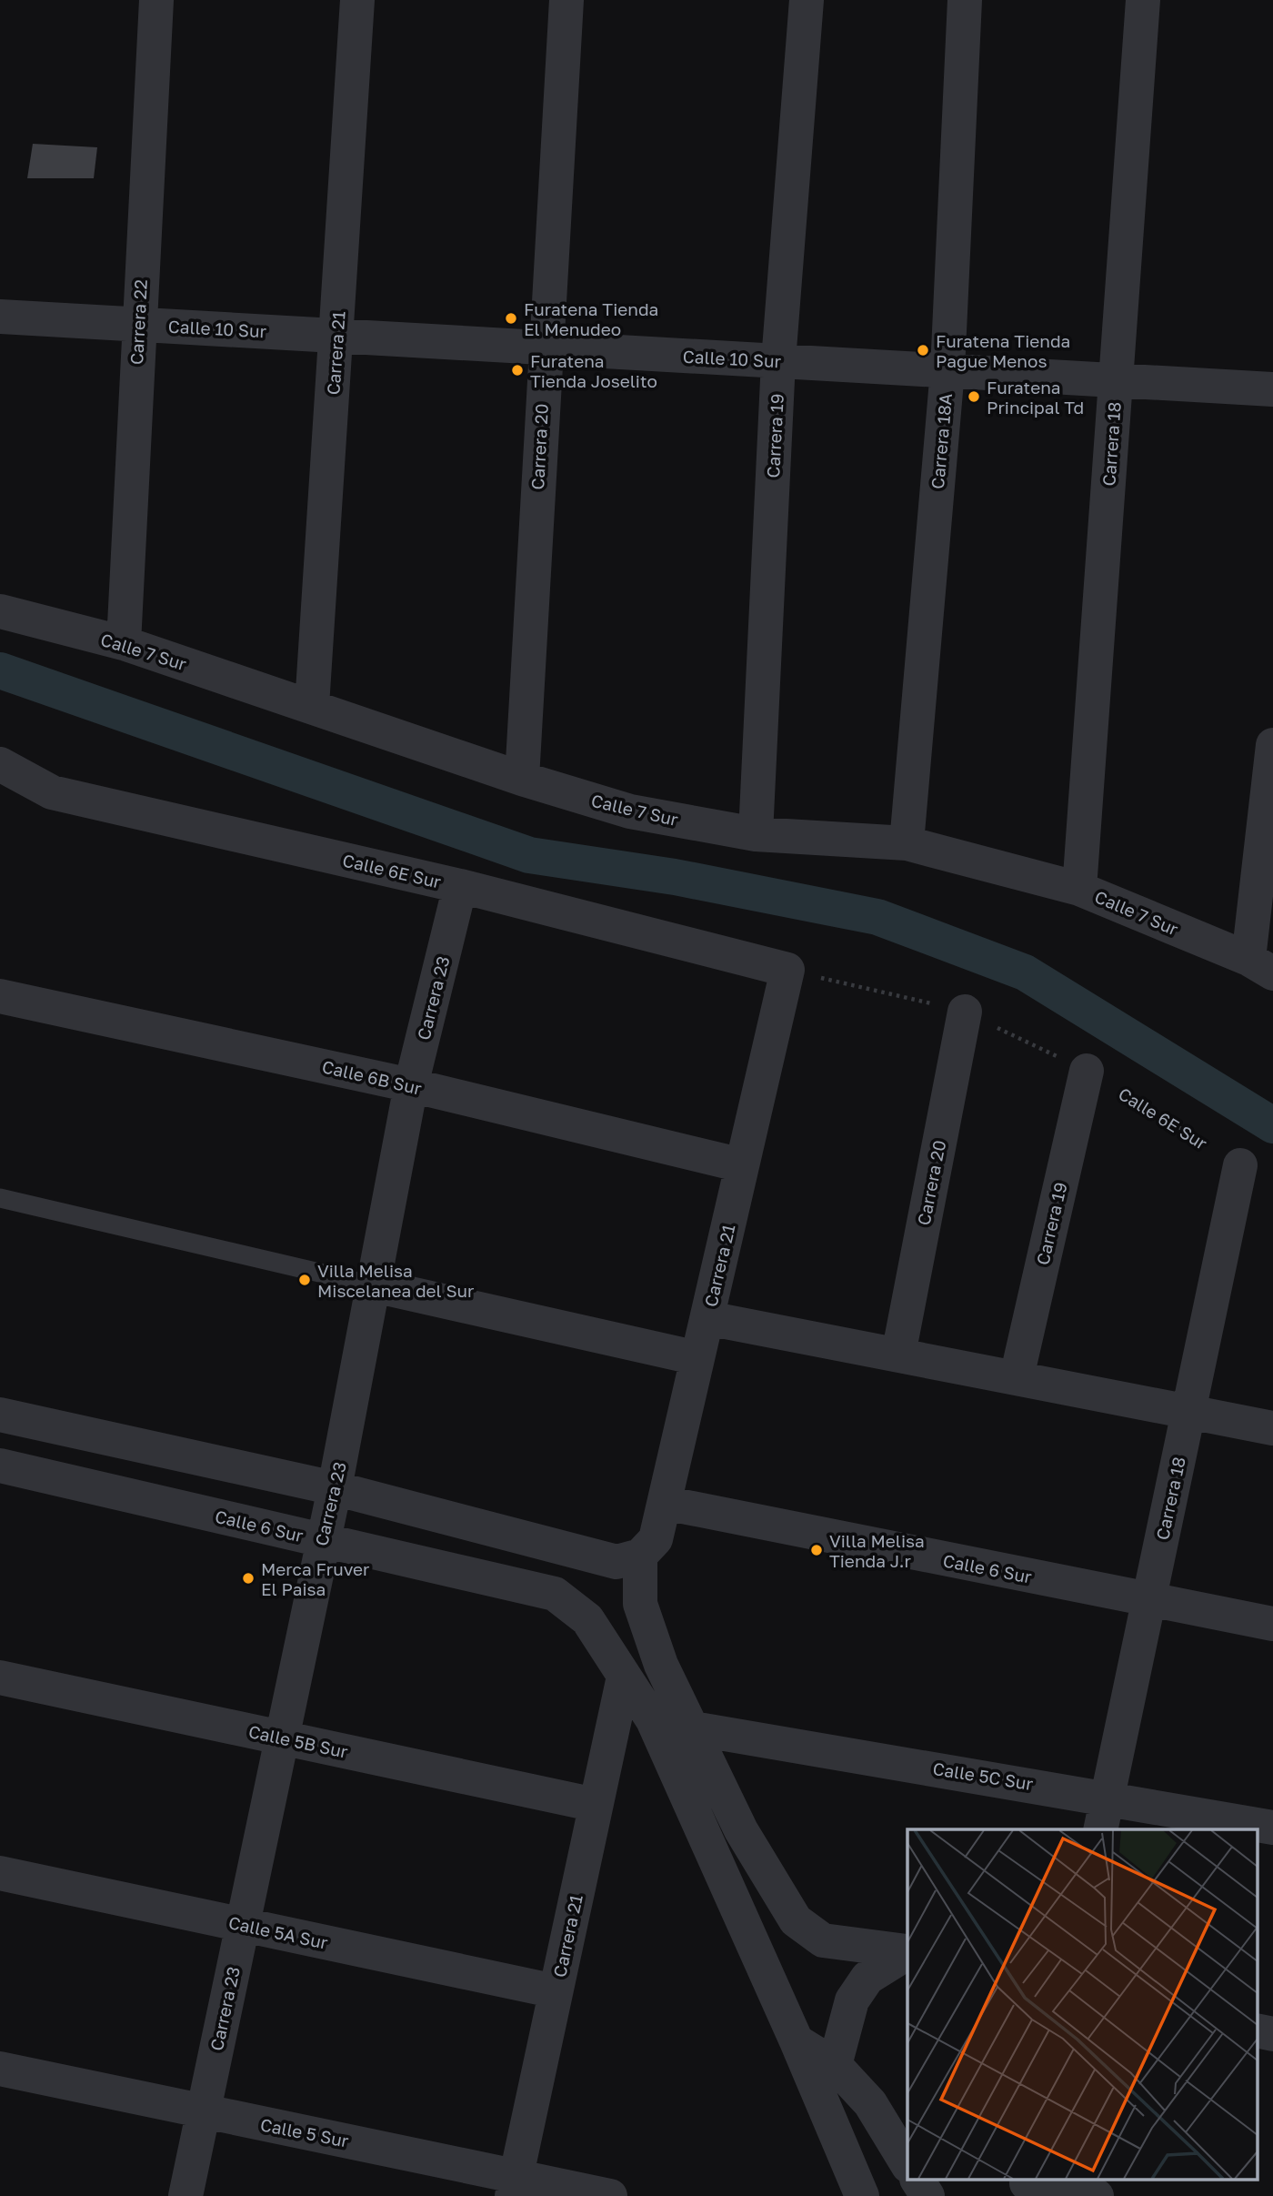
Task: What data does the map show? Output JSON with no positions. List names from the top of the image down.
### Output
{
  "streets": {
    "street": [
      "Carrera 22",
      "Calle 10 Sur",
      "Carrera 21",
      "Carrera 19",
      "Carrera 18A",
      "Carrera 18",
      "Carrera 20",
      "Calle 7 Sur",
      "Calle 6E Sur",
      "Carrera 23",
      "Calle 6B Sur",
      "Calle 6 Sur",
      "Calle 5B Sur",
      "Calle 5C Sur",
      "Calle 5A Sur",
      "Calle 5 Sur"
    ]
  },
  "crossings": [
    ["Carrera 22", "Calle 10 Sur"],
    ["Carrera 22", "Calle 7 Sur"],
    ["Calle 10 Sur", "Carrera 21"],
    ["Calle 10 Sur", "Carrera 19"],
    ["Calle 10 Sur", "Carrera 18A"],
    ["Calle 10 Sur", "Carrera 18"],
    ["Calle 10 Sur", "Carrera 20"],
    ["Carrera 21", "Calle 7 Sur"],
    ["Carrera 21", "Calle 6E Sur"],
    ["Carrera 21", "Calle 6B Sur"],
    ["Carrera 21", "Calle 6 Sur"],
    ["Carrera 21", "Calle 5B Sur"],
    ["Carrera 21", "Calle 5A Sur"],
    ["Carrera 21", "Calle 5 Sur"],
    ["Carrera 19", "Calle 7 Sur"],
    ["Carrera 19", "Calle 6E Sur"],
    ["Carrera 18A", "Calle 7 Sur"],
    ["Carrera 18", "Calle 7 Sur"],
    ["Carrera 18", "Calle 6E Sur"],
    ["Carrera 18", "Calle 6 Sur"],
    ["Carrera 18", "Calle 5C Sur"],
    ["Carrera 20", "Calle 7 Sur"],
    ["Calle 6E Sur", "Carrera 23"],
    ["Carrera 23", "Calle 6B Sur"],
    ["Carrera 23", "Calle 6 Sur"],
    ["Carrera 23", "Calle 5B Sur"],
    ["Carrera 23", "Calle 5A Sur"],
    ["Carrera 23", "Calle 5 Sur"]
  ],
  "places": [
    "Furatena Tienda El Menudeo",
    "Furatena Tienda Pague Menos",
    "Furatena Tienda Joselito",
    "Furatena Principal Td",
    "Villa Melisa Miscelanea del Sur",
    "Villa Melisa Tienda J.r",
    "Merca Fruver El Paisa"
  ]
}
